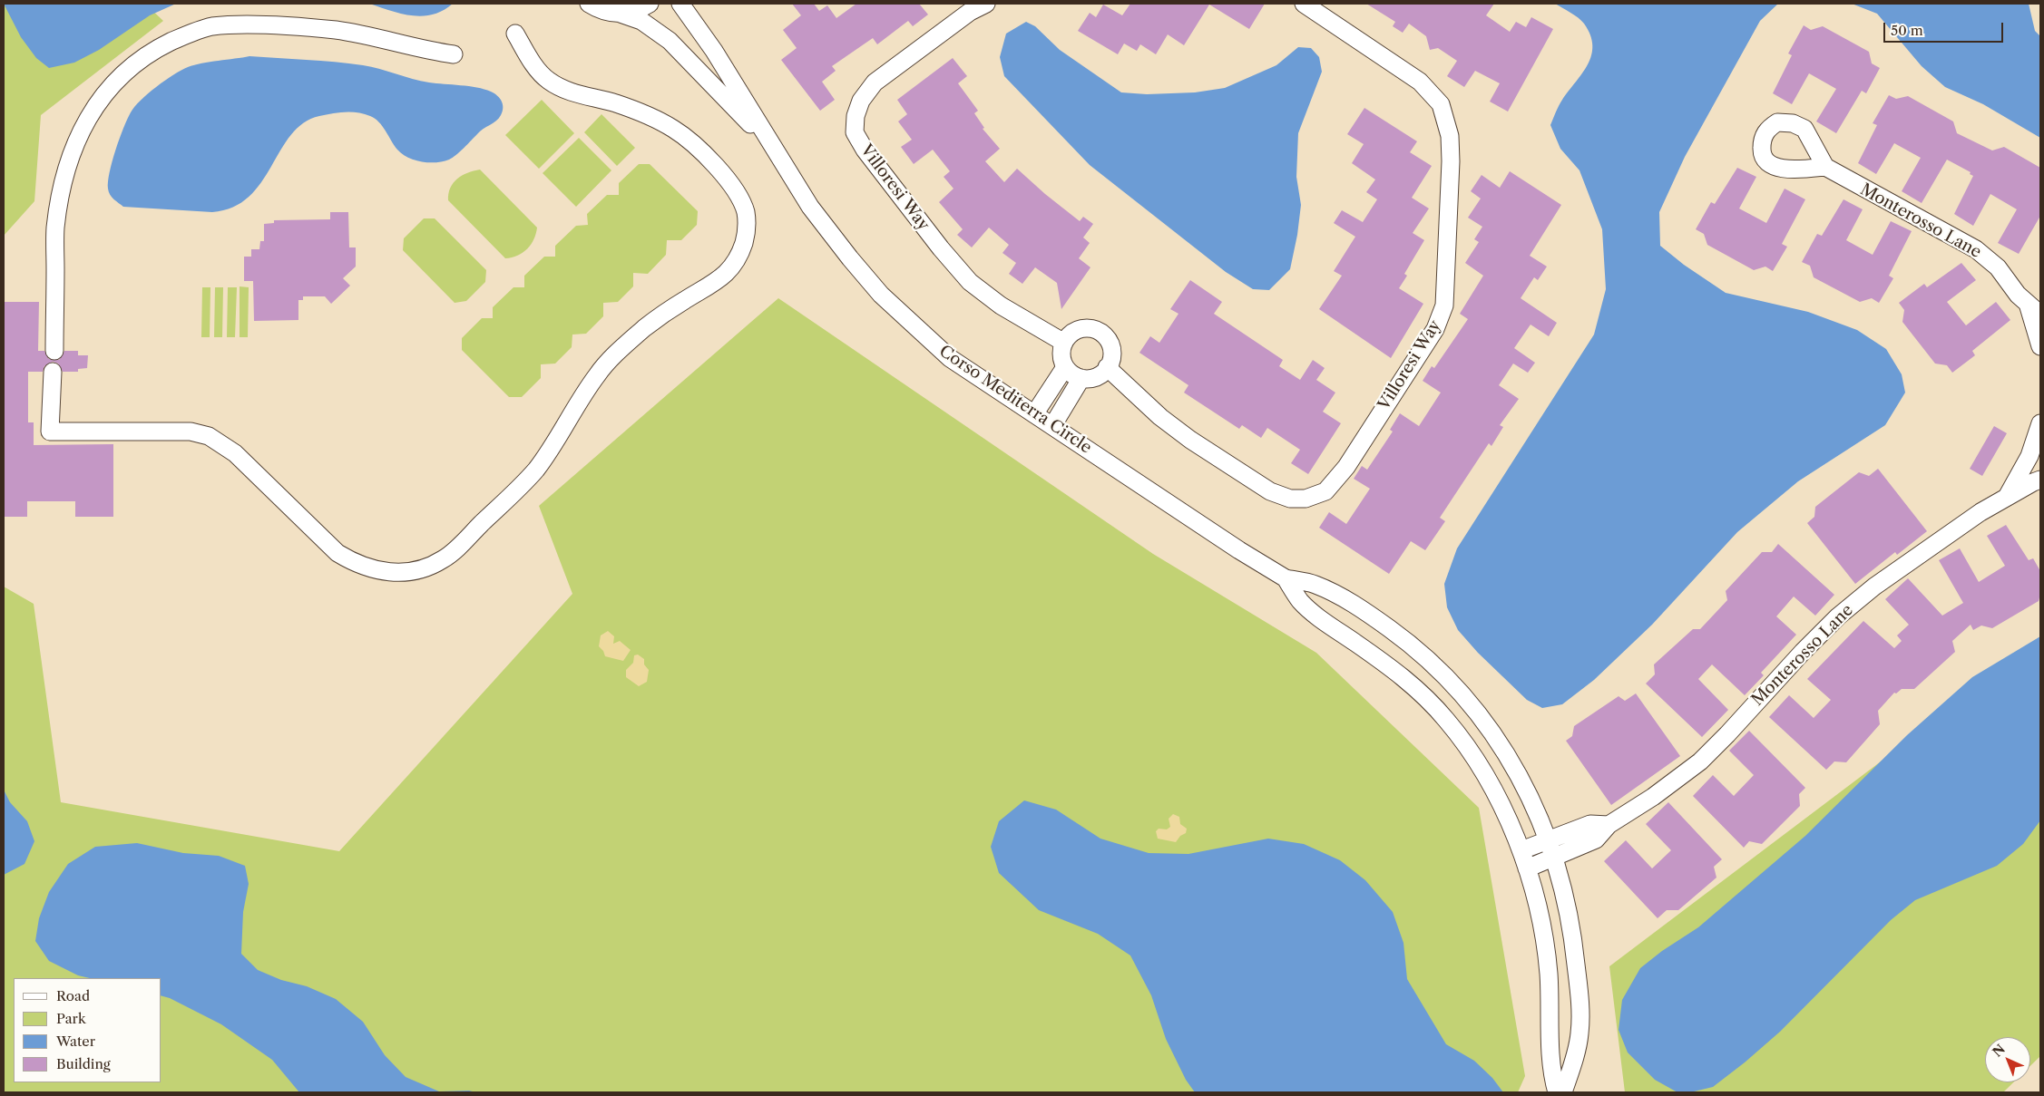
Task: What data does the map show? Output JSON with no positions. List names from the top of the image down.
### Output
{
  "streets": {
    "street": ["Villoresi Way", "Monterosso Lane", "Corso Mediterra Circle"]
  },
  "crossings": [
    ["Monterosso Lane", "Corso Mediterra Circle"]
  ],
  "legend": [
    "Road",
    "Park",
    "Water",
    "Building"
  ],
  "scale_bar": "50 m",
  "north": "top left"
}
